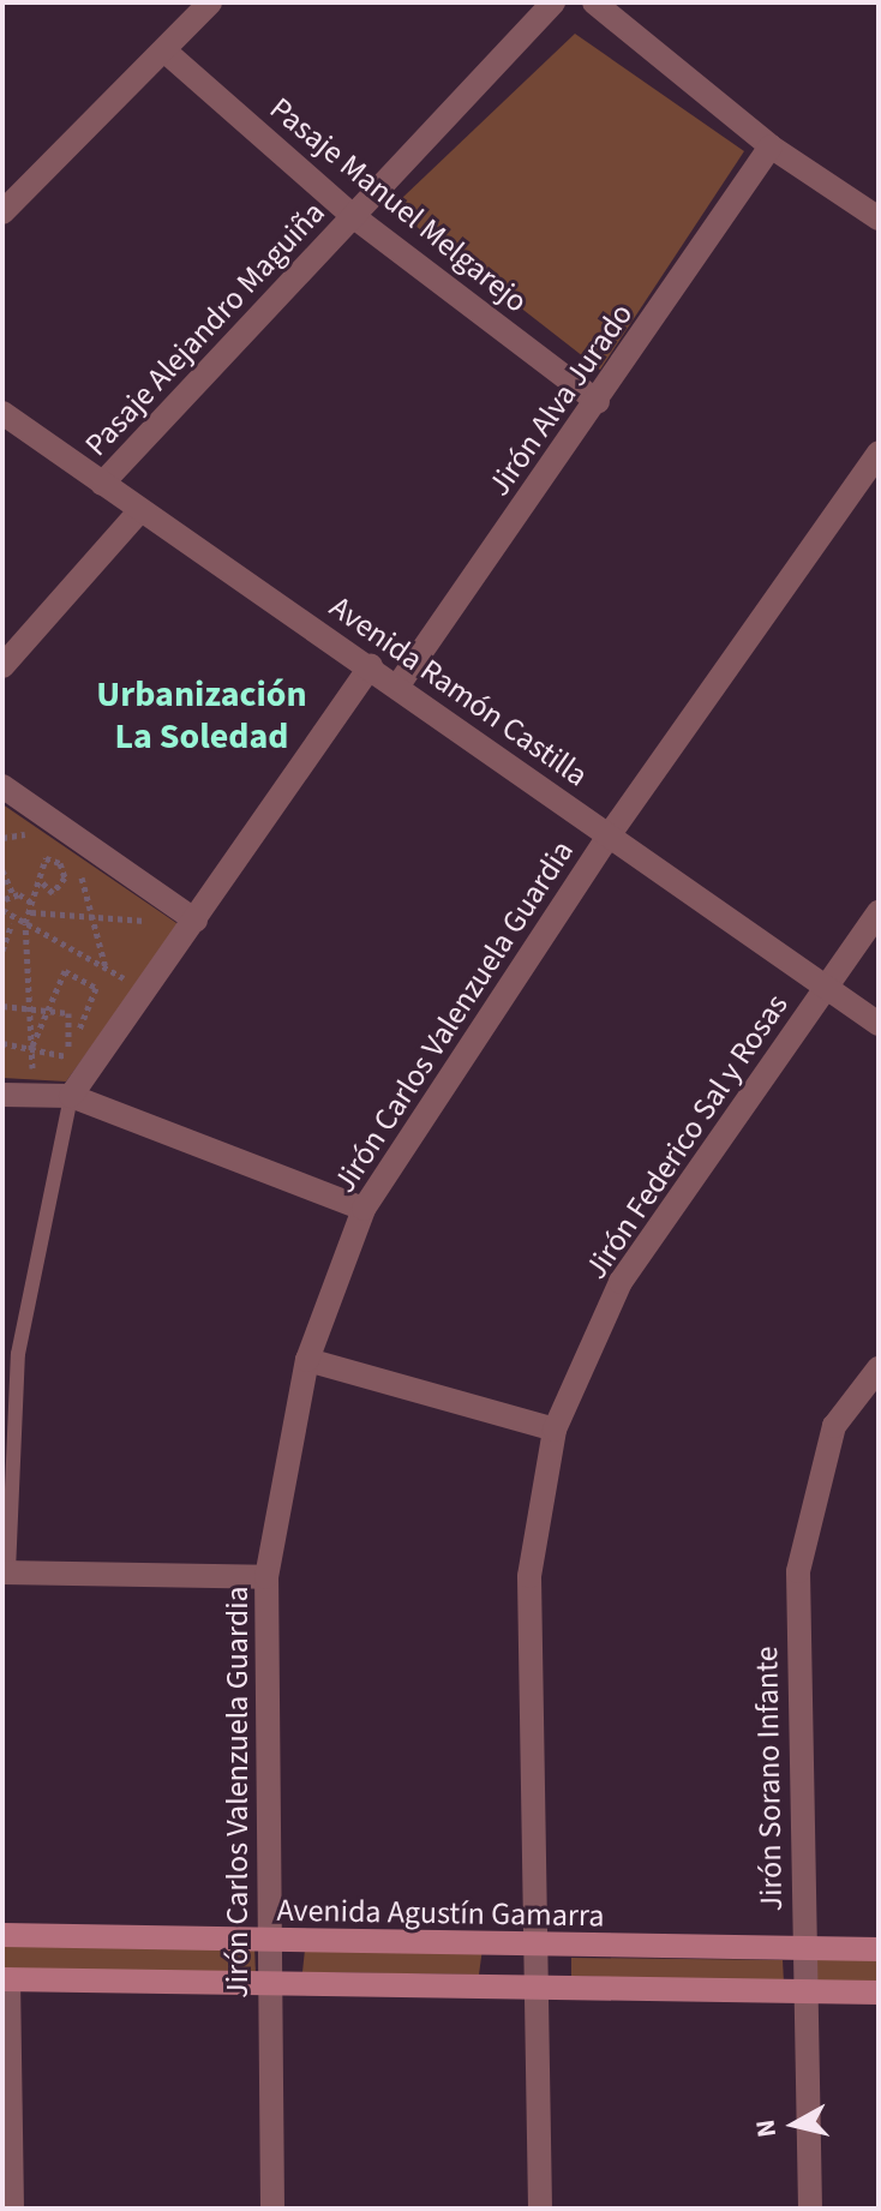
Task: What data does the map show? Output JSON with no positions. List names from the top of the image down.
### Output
{
  "streets": {
    "main road": ["Avenida Agustín Gamarra"],
    "street": [
      "Pasaje Manuel Melgarejo",
      "Pasaje Alejandro Maguiña",
      "Jirón Alva Jurado",
      "Avenida Ramón Castilla",
      "Jirón Carlos Valenzuela Guardia",
      "Jirón Federico Sal y Rosas",
      "Jirón Sorano Infante"
    ]
  },
  "crossings": [
    ["Pasaje Manuel Melgarejo", "Pasaje Alejandro Maguiña"],
    ["Pasaje Manuel Melgarejo", "Jirón Alva Jurado"],
    ["Pasaje Alejandro Maguiña", "Avenida Ramón Castilla"],
    ["Jirón Alva Jurado", "Avenida Ramón Castilla"],
    ["Avenida Ramón Castilla", "Jirón Carlos Valenzuela Guardia"],
    ["Avenida Ramón Castilla", "Jirón Federico Sal y Rosas"],
    ["Jirón Carlos Valenzuela Guardia", "Avenida Agustín Gamarra"],
    ["Jirón Federico Sal y Rosas", "Avenida Agustín Gamarra"],
    ["Jirón Sorano Infante", "Avenida Agustín Gamarra"]
  ],
  "districts": ["Urbanización La Soledad"],
  "north": "left"
}
